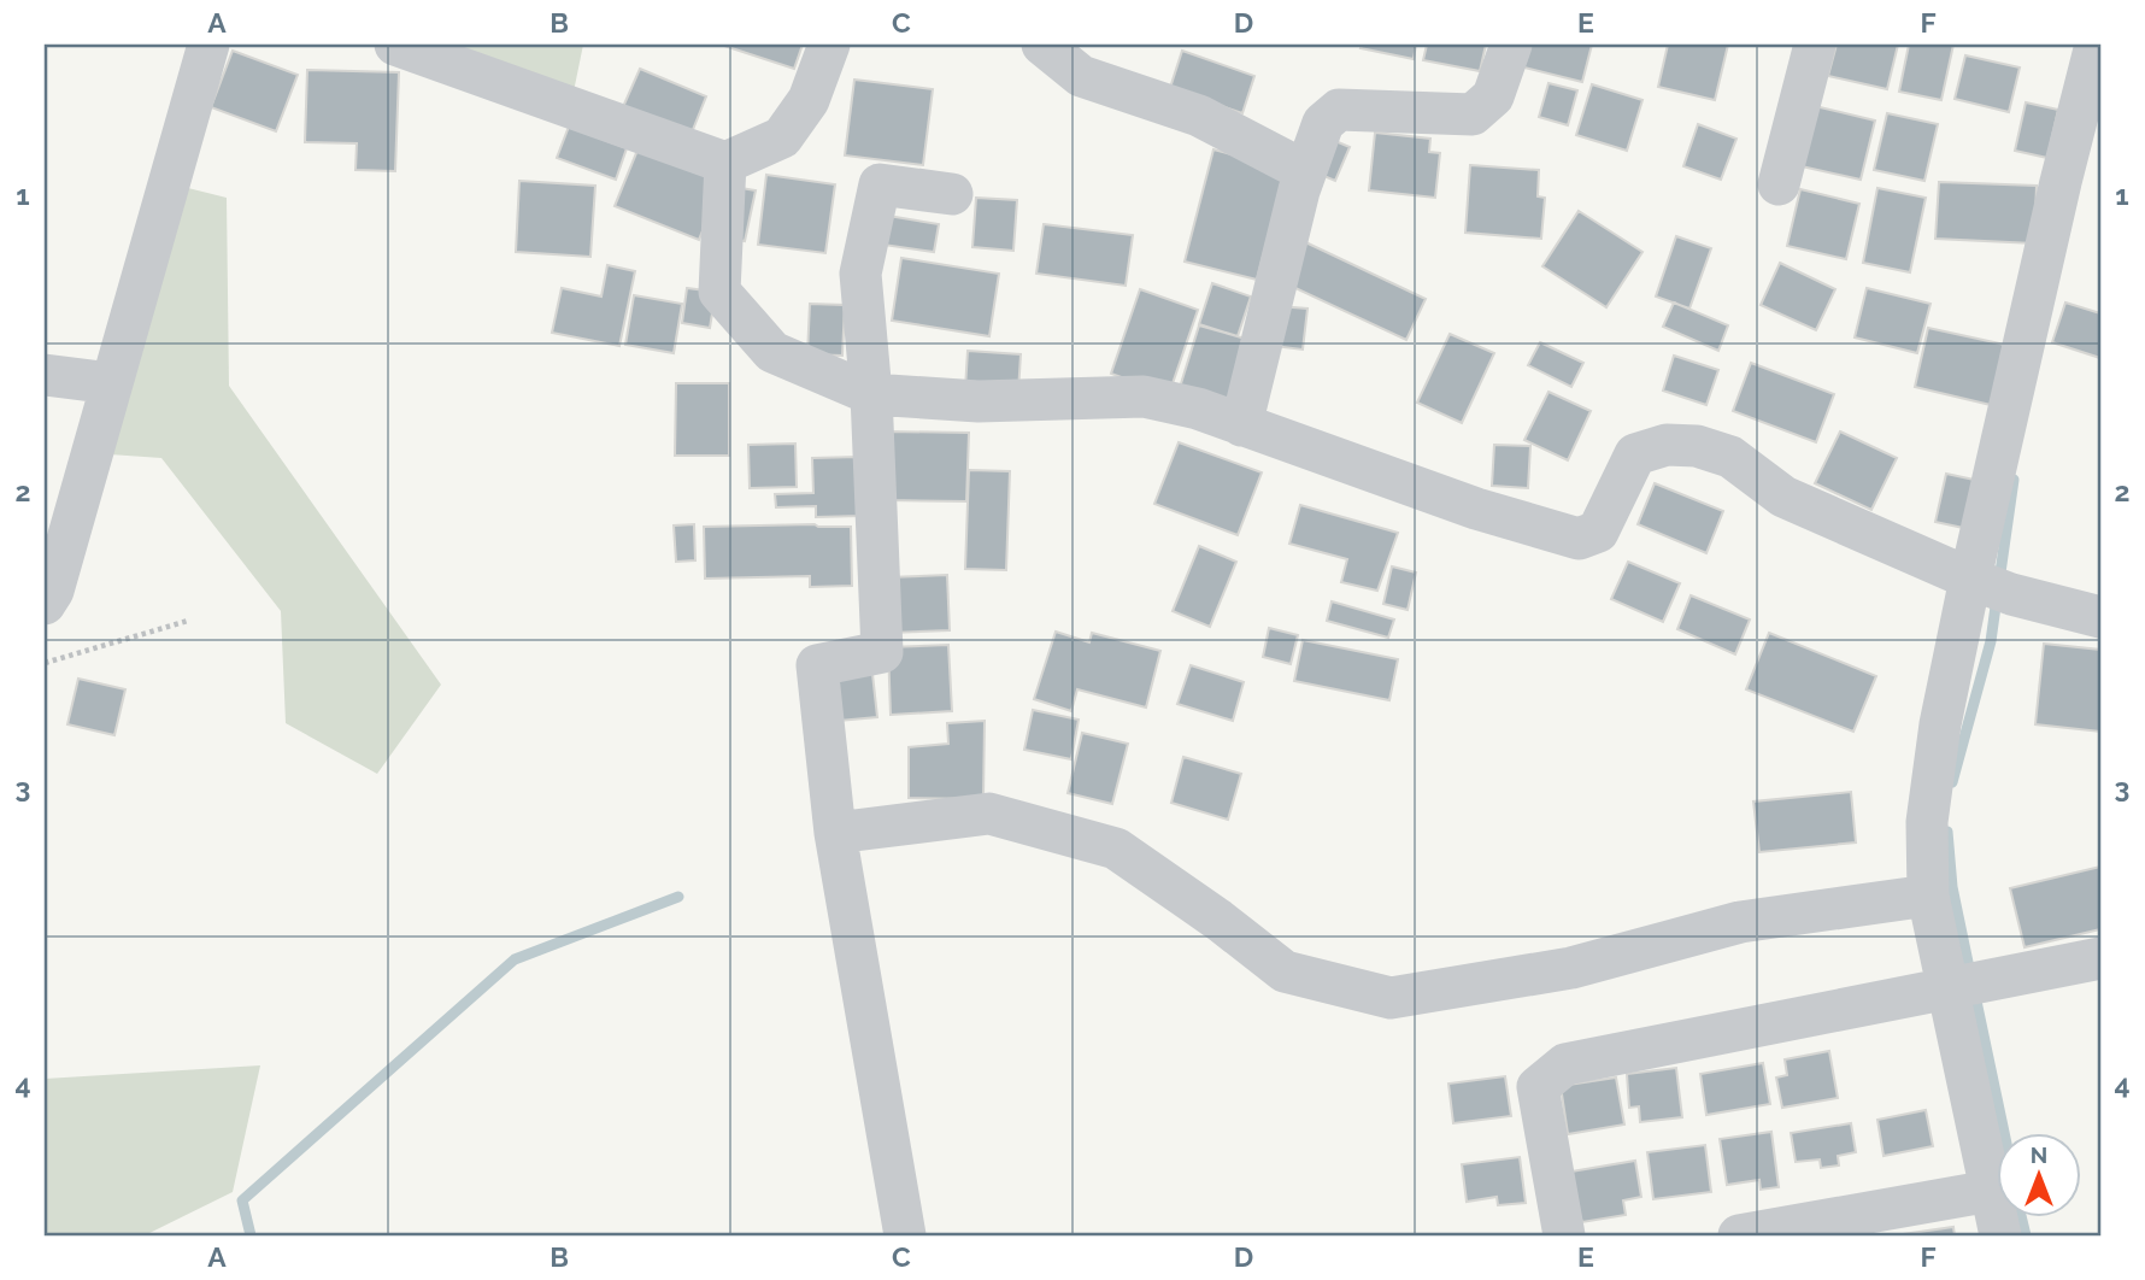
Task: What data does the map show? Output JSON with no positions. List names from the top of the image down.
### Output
{
  "north": "top",
  "grid": {
    "columns": [
      "A",
      "B",
      "C",
      "D",
      "E",
      "F"
    ],
    "rows": [
      "1",
      "2",
      "3",
      "4"
    ]
  }
}
